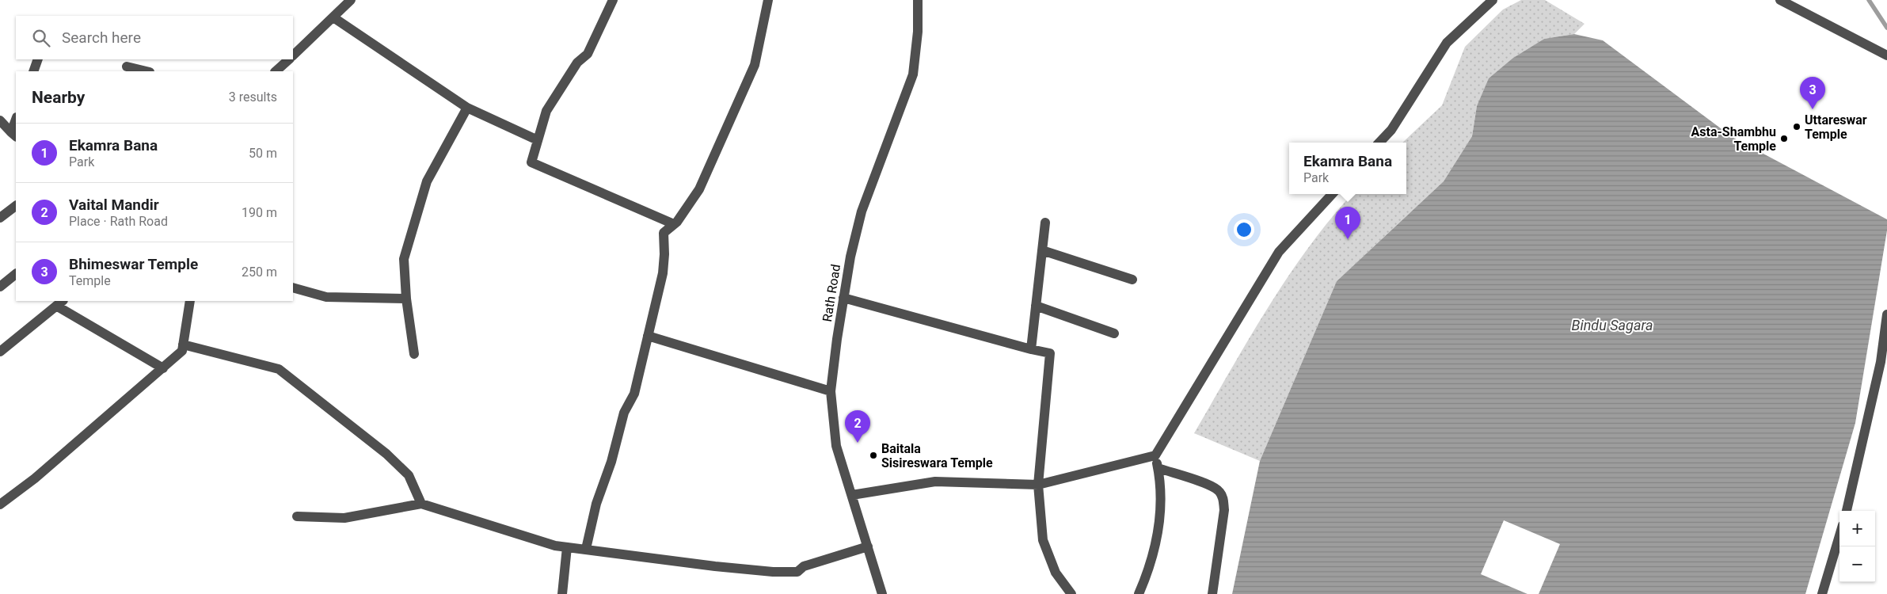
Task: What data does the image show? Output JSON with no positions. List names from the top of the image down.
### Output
{
  "streets": {
    "street": ["Rath Road"]
  },
  "water": ["Bindu Sagara"],
  "places": ["Uttareswar Temple", "Asta-Shambhu Temple", "Baitala Sisireswara Temple"],
  "page": {
    "search": "Search here",
    "heading": ["Nearby", "3 results"],
    "pins": ["3", "1", "2"],
    "list": [
      {
        "mark": "1",
        "name": "Ekamra Bana",
        "note": "Park",
        "value": "50 m"
      },
      {
        "mark": "2",
        "name": "Vaital Mandir",
        "note": "Place · Rath Road",
        "value": "190 m"
      },
      {
        "mark": "3",
        "name": "Bhimeswar Temple",
        "note": "Temple",
        "value": "250 m"
      }
    ],
    "popup": ["Ekamra Bana", "Park"],
    "map_buttons": ["+", "−"]
  }
}
